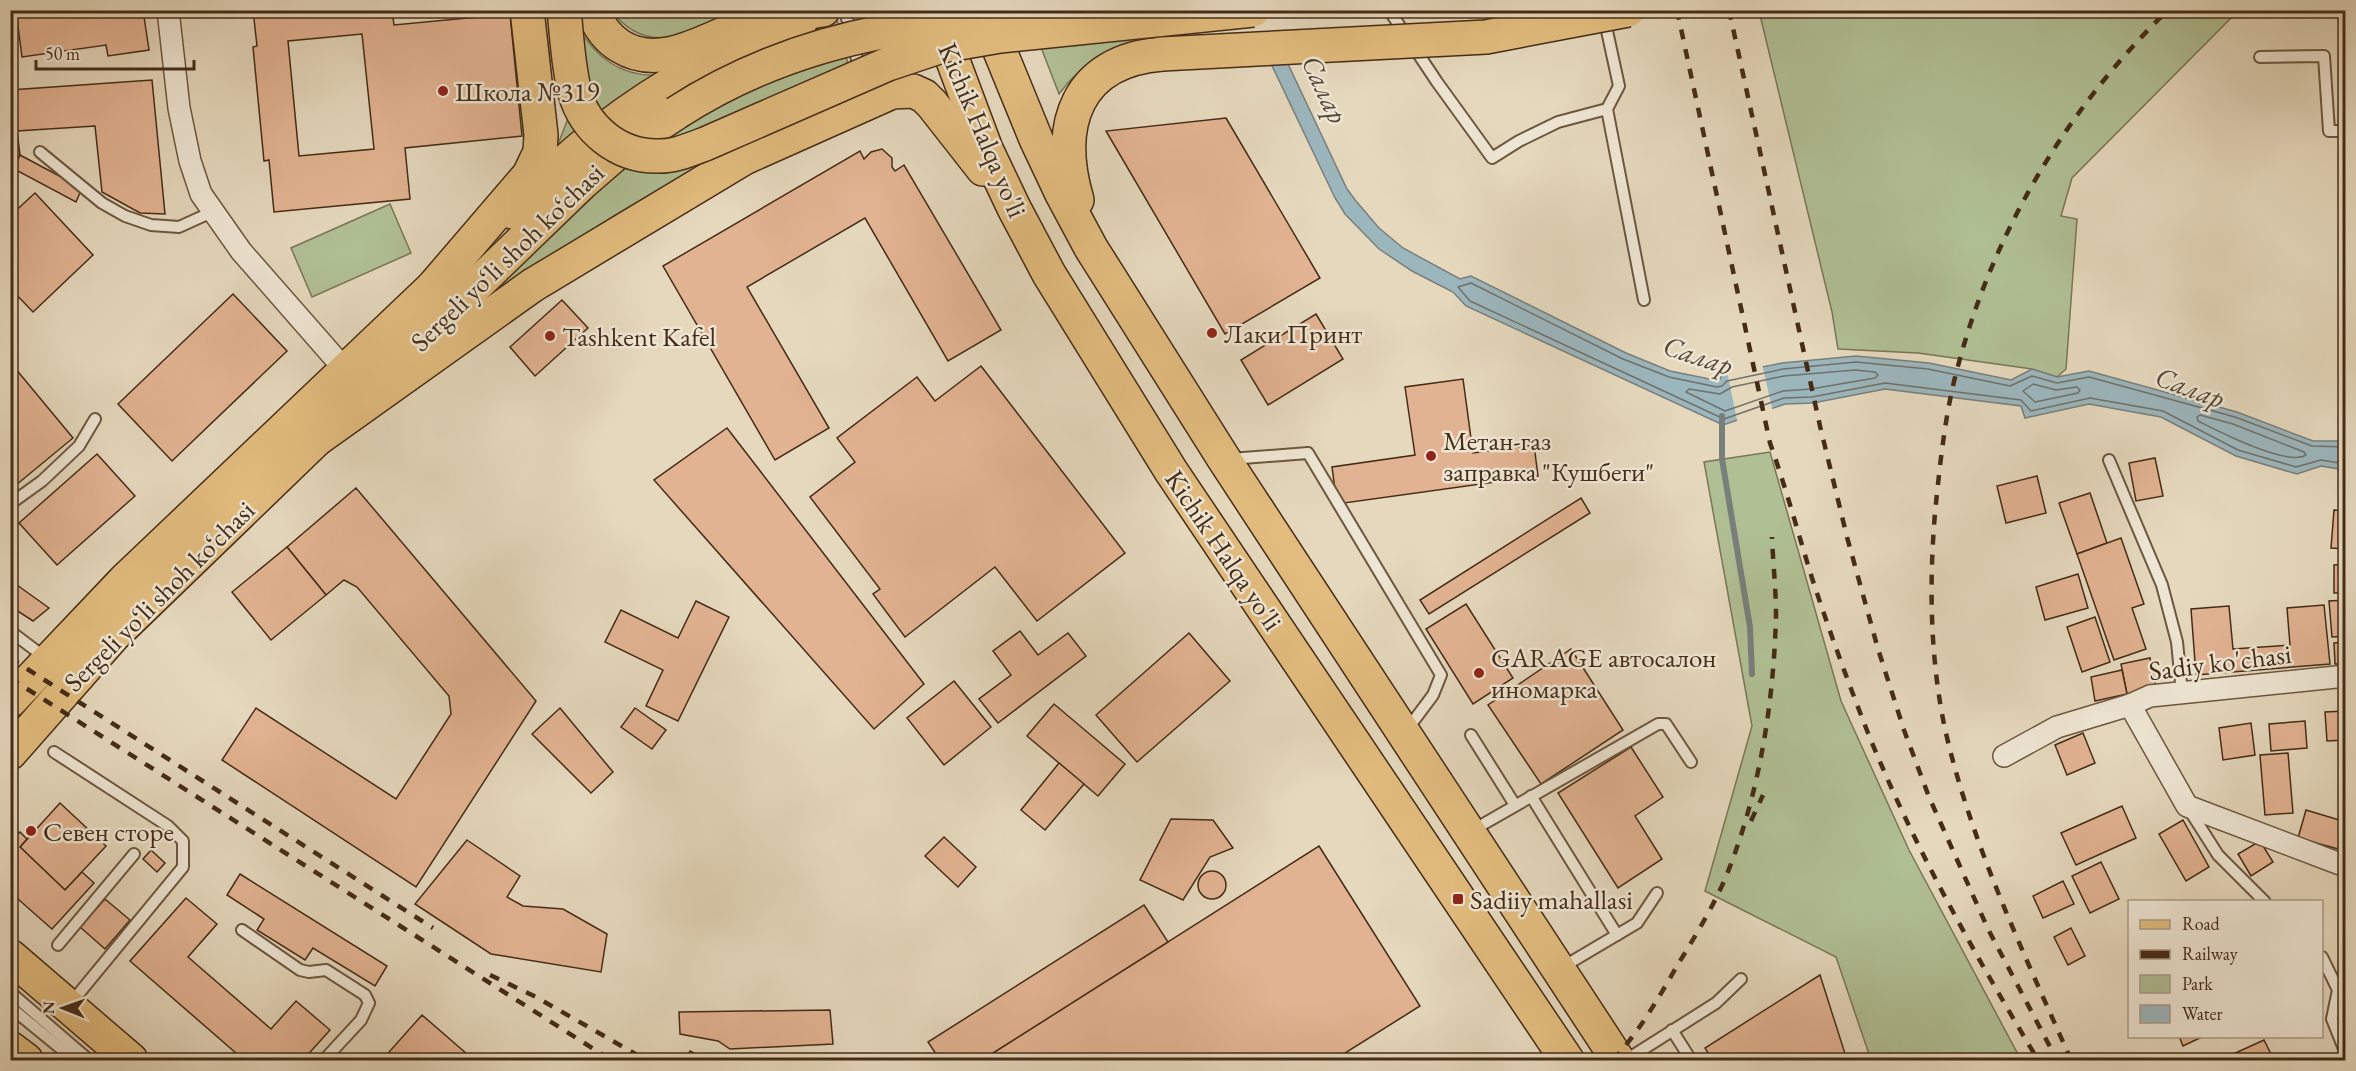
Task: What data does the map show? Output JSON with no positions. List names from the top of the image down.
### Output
{
  "streets": {
    "main road": ["Kichik Halqa yo'li", "Sergeli yo‘li shoh ko‘chasi"],
    "street": ["Sadiy ko'chasi"]
  },
  "water": ["Салар"],
  "places": {
    "other": [
      "Школа №319",
      "Лаки Принт",
      "Tashkent Kafel",
      "Метан-газ заправка \"Кушбеги\"",
      "GARAGE автосалон иномарка",
      "Севен сторе"
    ],
    "transit": ["Sadiiy mahallasi"]
  },
  "legend": [
    "Road",
    "Railway",
    "Park",
    "Water"
  ],
  "scale_bar": "50 m",
  "north": "left"
}
